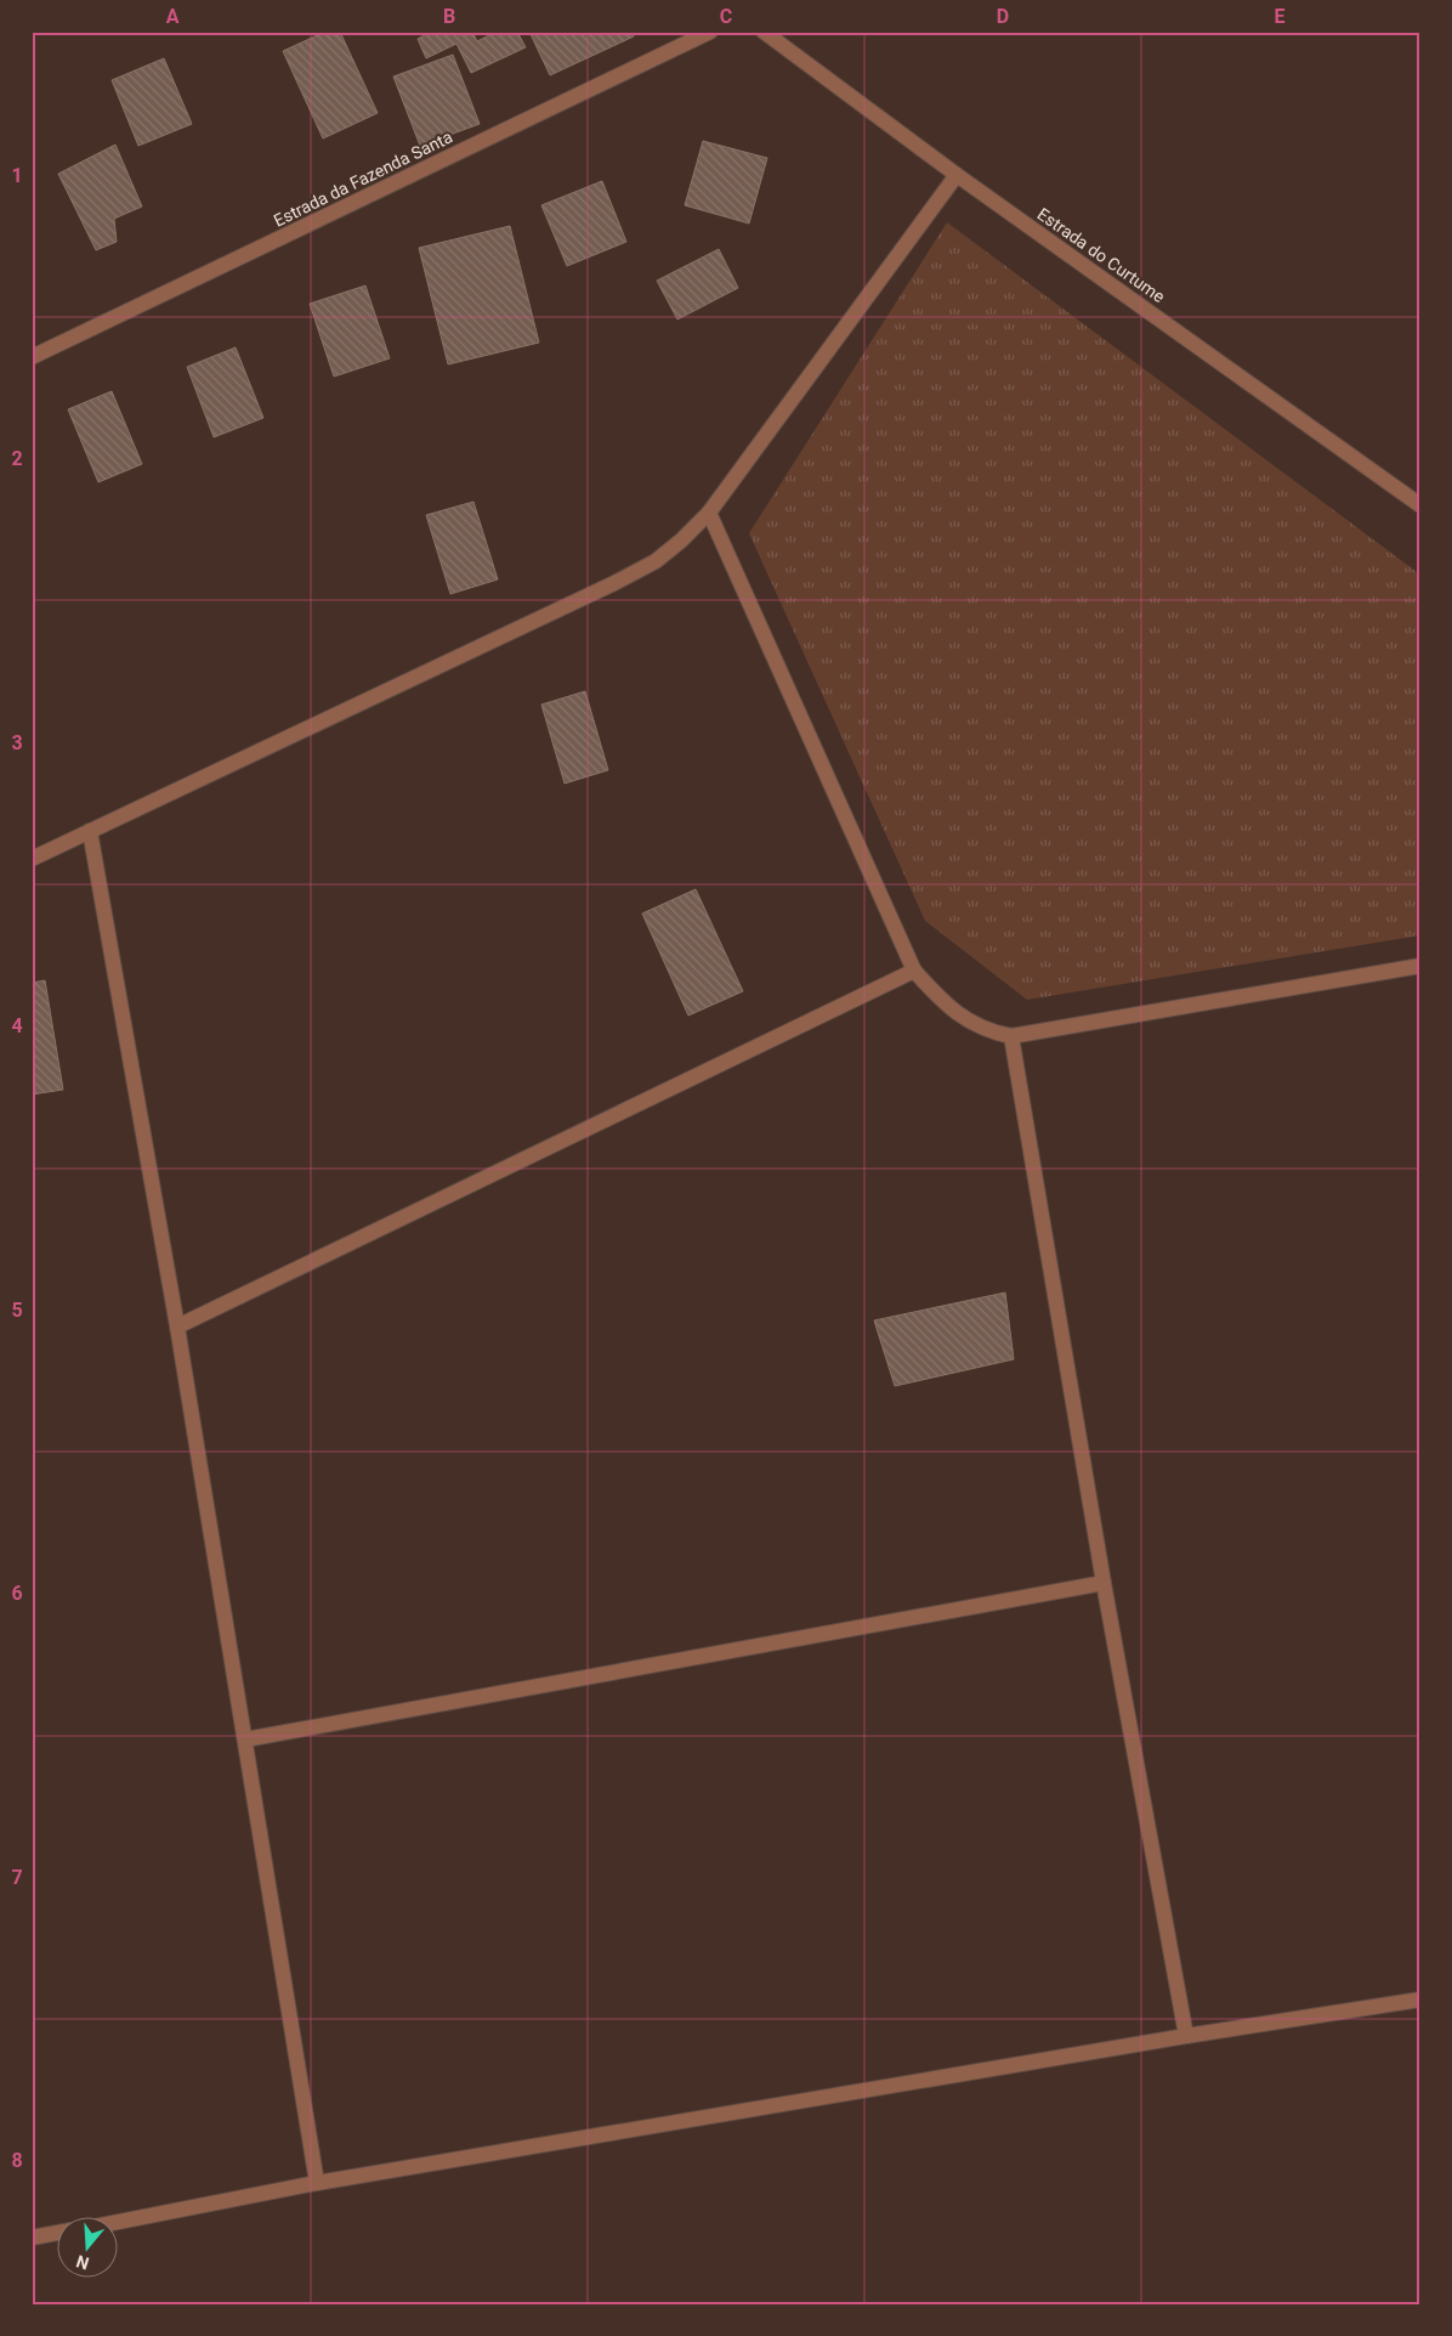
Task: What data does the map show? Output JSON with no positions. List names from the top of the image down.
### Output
{
  "streets": {
    "street": ["Estrada da Fazenda Santa", "Estrada do Curtume"]
  },
  "north": "bottom",
  "grid": {
    "columns": [
      "A",
      "B",
      "C",
      "D",
      "E"
    ],
    "rows": [
      "1",
      "2",
      "3",
      "4",
      "5",
      "6",
      "7",
      "8"
    ]
  }
}
